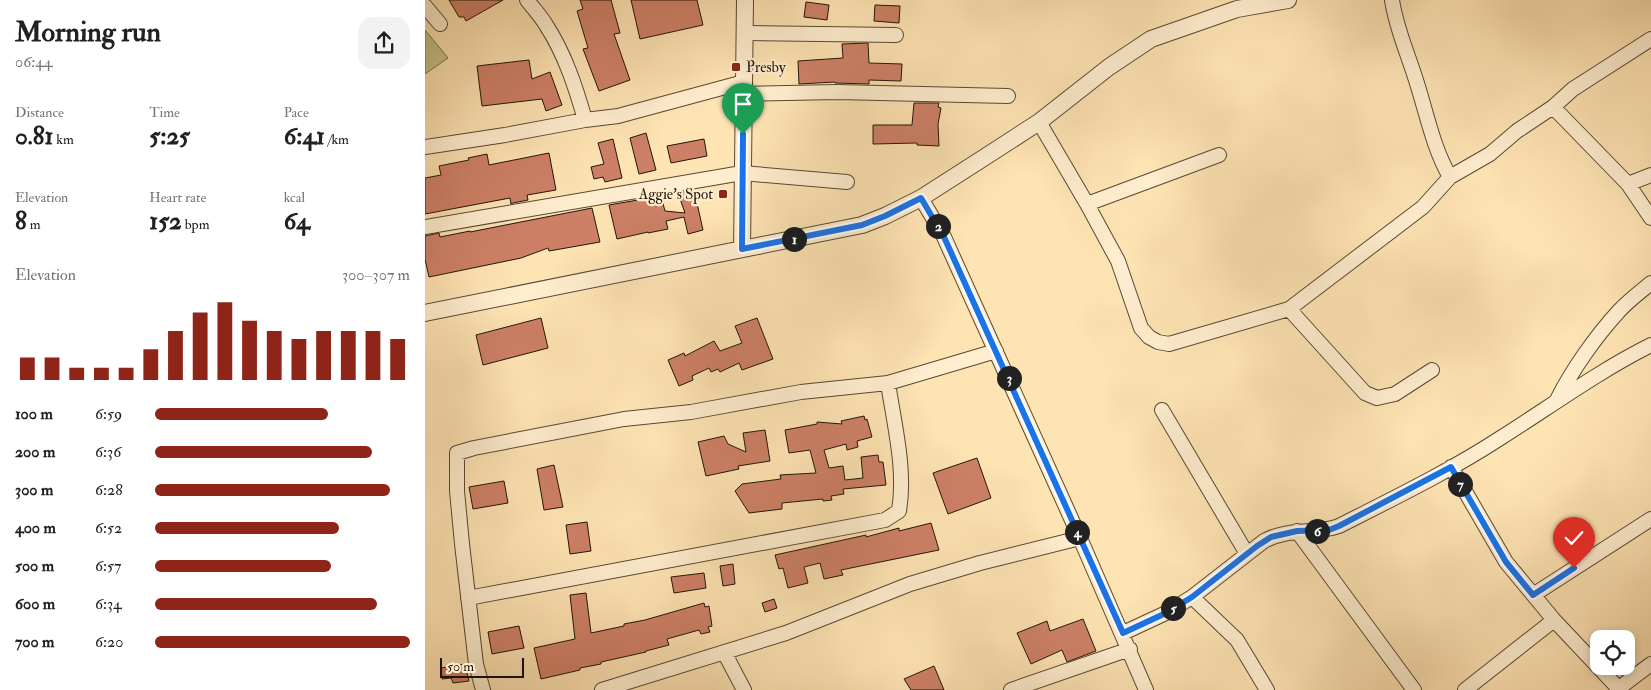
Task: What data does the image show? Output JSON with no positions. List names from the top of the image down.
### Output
{
  "places": {
    "transit": ["Presby", "Aggie’s Spot"]
  },
  "scale_bar": "50 m",
  "page": {
    "heading": ["Morning run", "06:44"],
    "stats": [
      ["Distance", "0.81 km"],
      ["Time", "5:25"],
      ["Pace", "6:41 /km"],
      ["Elevation", "8 m"],
      ["Heart rate", "152 bpm"],
      ["kcal", "64"]
    ],
    "pins": [
      "2",
      "1",
      "3",
      "7",
      "6",
      "4",
      "5"
    ],
    "chart": ["Elevation", "300–307 m"],
    "list": [
      {
        "name": "100 m",
        "note": "6:59"
      },
      {
        "name": "200 m",
        "note": "6:36"
      },
      {
        "name": "300 m",
        "note": "6:28"
      },
      {
        "name": "400 m",
        "note": "6:52"
      },
      {
        "name": "500 m",
        "note": "6:57"
      },
      {
        "name": "600 m",
        "note": "6:34"
      },
      {
        "name": "700 m",
        "note": "6:20"
      }
    ],
    "scale": "50 m"
  }
}
